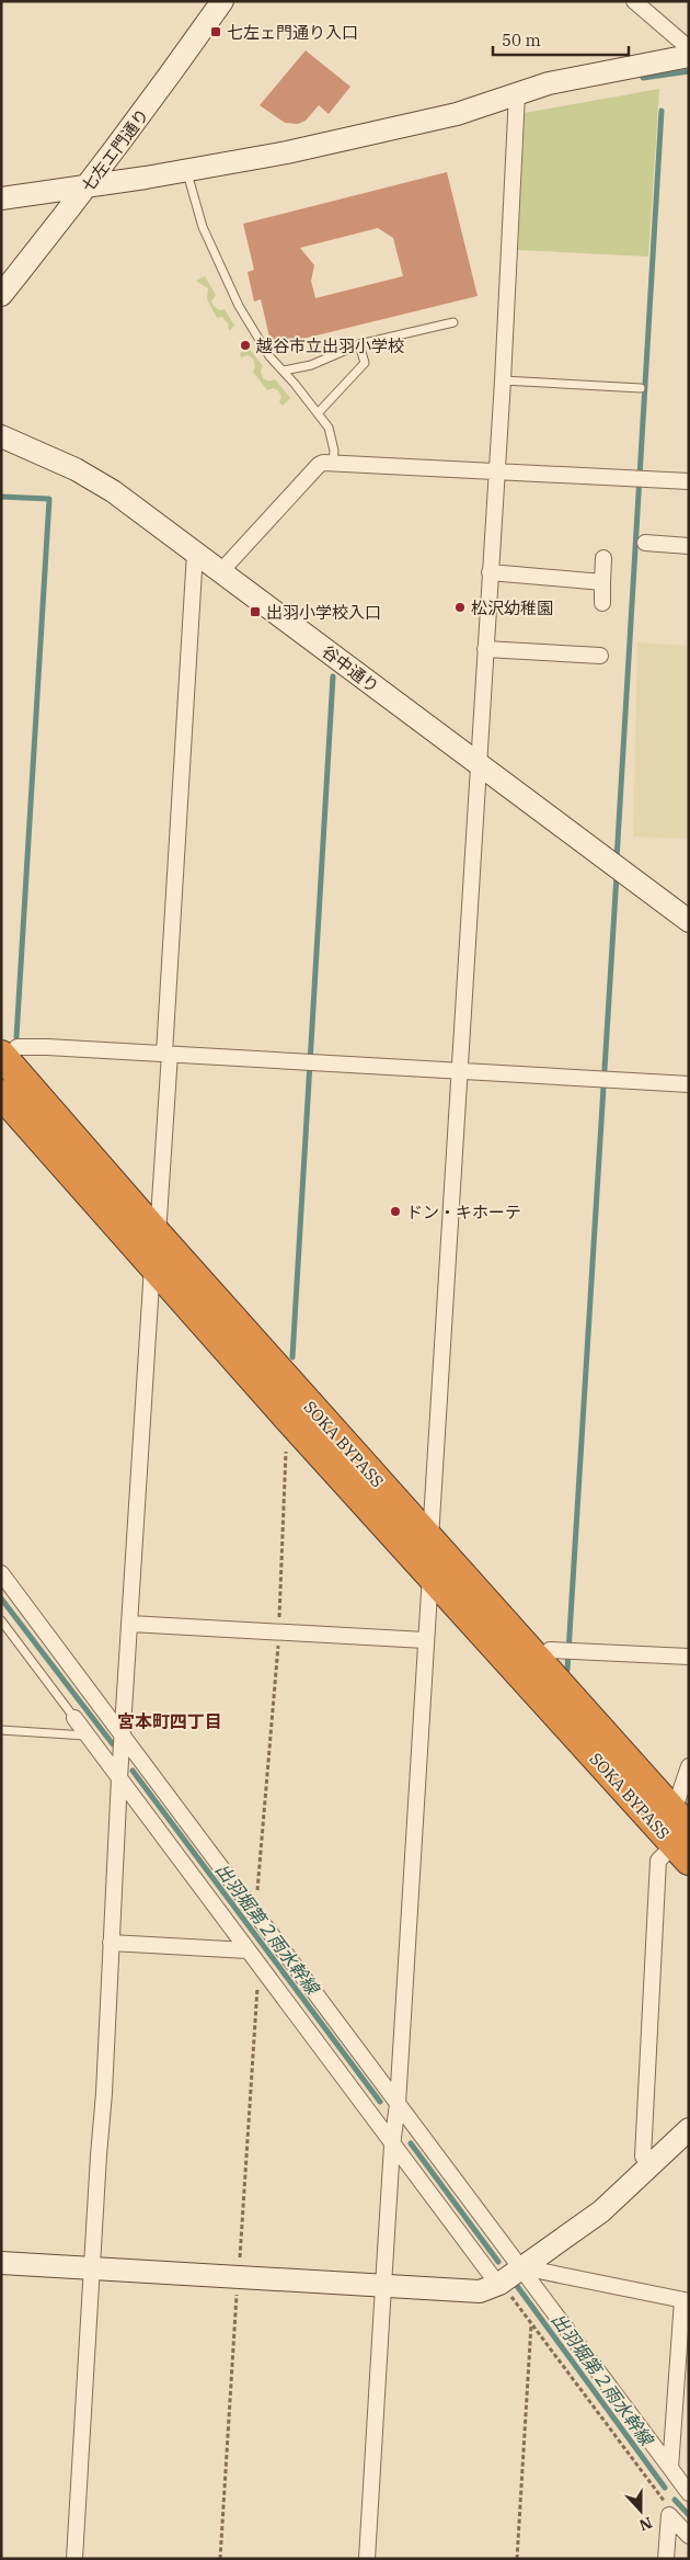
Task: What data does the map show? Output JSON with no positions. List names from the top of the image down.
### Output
{
  "streets": {
    "highway": ["SOKA BYPASS"],
    "street": ["七左エ門通り", "谷中通り"]
  },
  "districts": ["宮本町四丁目"],
  "water": ["出羽堀第２雨水幹線"],
  "places": {
    "transit": ["七左ェ門通り入口", "出羽小学校入口"],
    "other": ["越谷市立出羽小学校", "松沢幼稚園", "ドン・キホーテ"]
  },
  "scale_bar": "50 m",
  "north": "bottom"
}
